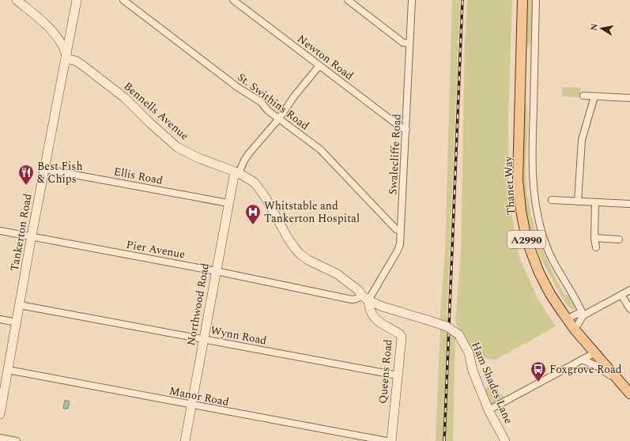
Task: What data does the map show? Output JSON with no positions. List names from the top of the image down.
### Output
{
  "streets": {
    "main road": ["Thanet Way", "A2990"],
    "street": [
      "Newton Road",
      "St. Swithins Road",
      "Bennells Avenue",
      "Swalecliffe Road",
      "Ellis Road",
      "Tankerton Road",
      "Pier Avenue",
      "Northwood Road",
      "Wynn Road",
      "Queens Road",
      "Ham Shades Lane",
      "Manor Road"
    ]
  },
  "crossings": [
    ["Newton Road", "Swalecliffe Road"],
    ["Newton Road", "Northwood Road"],
    ["St. Swithins Road", "Swalecliffe Road"],
    ["St. Swithins Road", "Northwood Road"],
    ["Bennells Avenue", "Swalecliffe Road"],
    ["Bennells Avenue", "Tankerton Road"],
    ["Bennells Avenue", "Pier Avenue"],
    ["Bennells Avenue", "Northwood Road"],
    ["Bennells Avenue", "Queens Road"],
    ["Bennells Avenue", "Ham Shades Lane"],
    ["Swalecliffe Road", "Pier Avenue"],
    ["Swalecliffe Road", "Queens Road"],
    ["Swalecliffe Road", "Ham Shades Lane"],
    ["Ellis Road", "Tankerton Road"],
    ["Ellis Road", "Northwood Road"],
    ["Tankerton Road", "Pier Avenue"],
    ["Tankerton Road", "Wynn Road"],
    ["Tankerton Road", "Manor Road"],
    ["Pier Avenue", "Northwood Road"],
    ["Pier Avenue", "Queens Road"],
    ["Pier Avenue", "Ham Shades Lane"],
    ["Northwood Road", "Wynn Road"],
    ["Northwood Road", "Manor Road"],
    ["Wynn Road", "Queens Road"],
    ["Queens Road", "Ham Shades Lane"]
  ],
  "places": {
    "restaurant": ["Best Fish & Chips"],
    "hospital": ["Whitstable and Tankerton Hospital"],
    "bus stop": ["Foxgrove Road"]
  },
  "north": "left"
}
